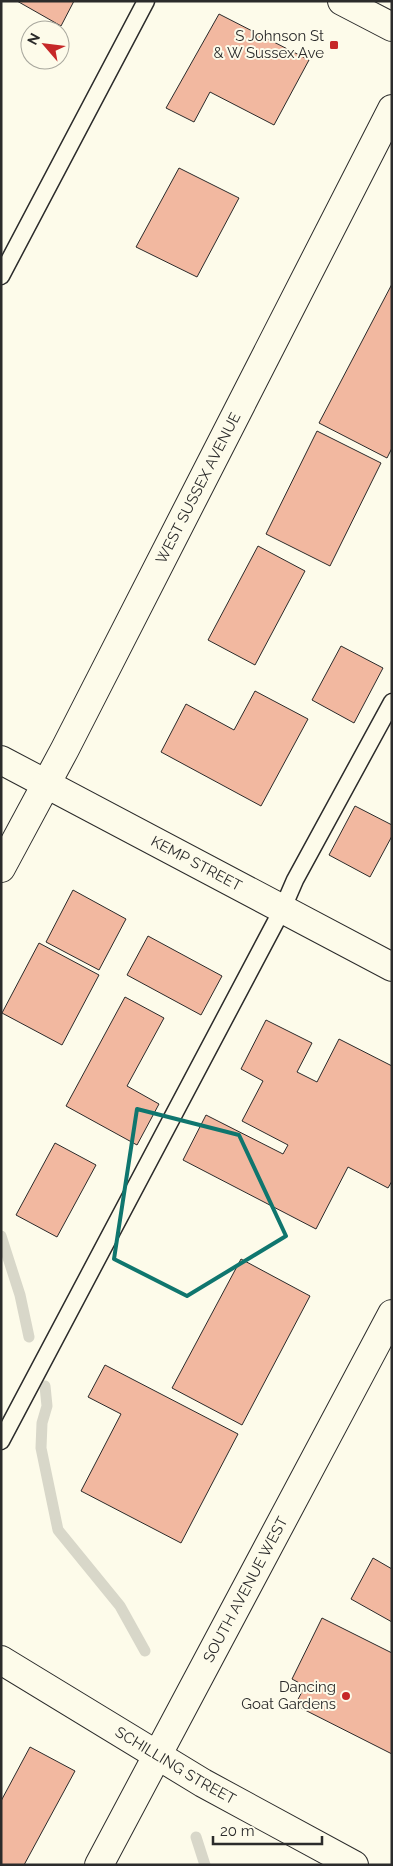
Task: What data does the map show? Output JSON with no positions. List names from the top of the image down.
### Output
{
  "streets": {
    "street": [
      "WEST SUSSEX AVENUE",
      "KEMP STREET",
      "SOUTH AVENUE WEST",
      "SCHILLING STREET"
    ]
  },
  "crossings": [
    ["WEST SUSSEX AVENUE", "KEMP STREET"],
    ["SOUTH AVENUE WEST", "SCHILLING STREET"]
  ],
  "places": {
    "transit": ["S Johnson St & W Sussex Ave"],
    "other": ["Dancing Goat Gardens"]
  },
  "scale_bar": "20 m",
  "north": "top left"
}
